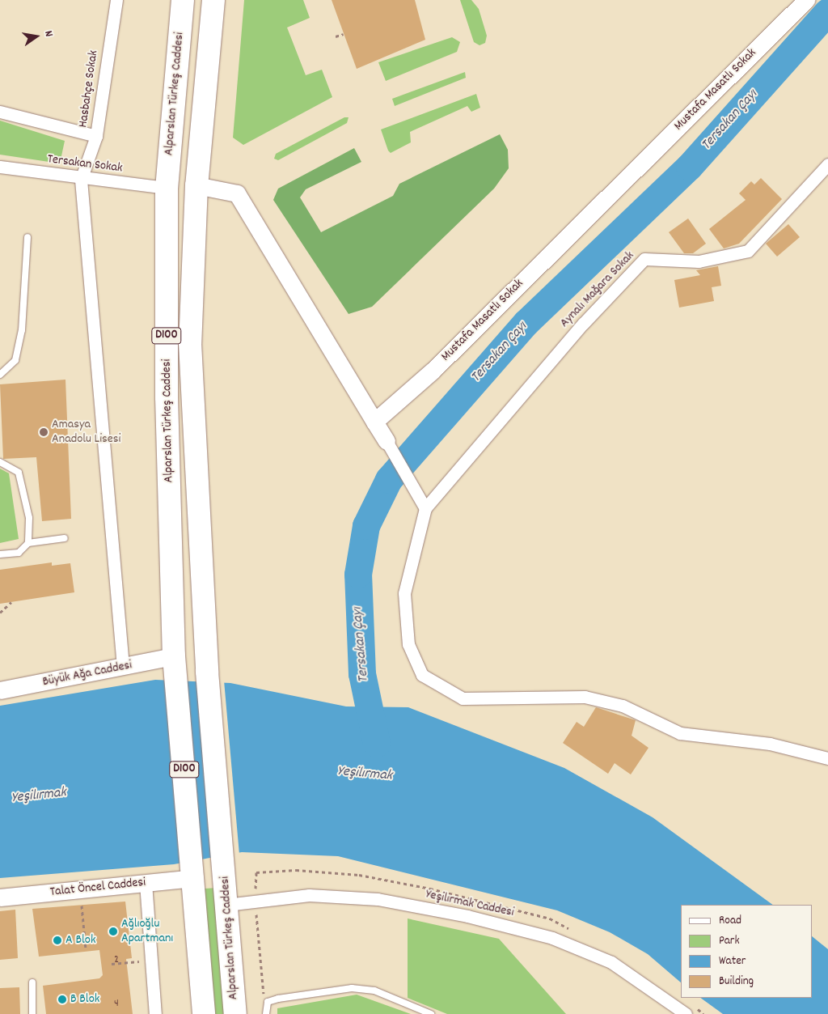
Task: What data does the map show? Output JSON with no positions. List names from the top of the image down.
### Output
{
  "streets": {
    "highway": ["Alparslan Türkeş Caddesi", "D100"],
    "street": [
      "Hasbahçe Sokak",
      "Mustafa Masatlı Sokak",
      "Tersakan Sokak",
      "Aynalı Mağara Sokak",
      "Büyük Ağa Caddesi",
      "Talat Öncel Caddesi",
      "Yeşilırmak Caddesi"
    ]
  },
  "crossings": [
    ["Hasbahçe Sokak", "Tersakan Sokak"],
    ["Alparslan Türkeş Caddesi", "Tersakan Sokak"],
    ["Alparslan Türkeş Caddesi", "D100"],
    ["Alparslan Türkeş Caddesi", "Büyük Ağa Caddesi"],
    ["Alparslan Türkeş Caddesi", "Yeşilırmak Caddesi"],
    ["D100", "Büyük Ağa Caddesi"],
    ["D100", "Talat Öncel Caddesi"]
  ],
  "water": ["Tersakan Çayı", "Yeşilırmak"],
  "places": [
    "Amasya Anadolu Lisesi",
    "Ağlıoğlu Apartmanı",
    "A Blok",
    "B Blok"
  ],
  "house_numbers": ["2", "4"],
  "legend": [
    "Road",
    "Park",
    "Water",
    "Building"
  ],
  "north": "right"
}
